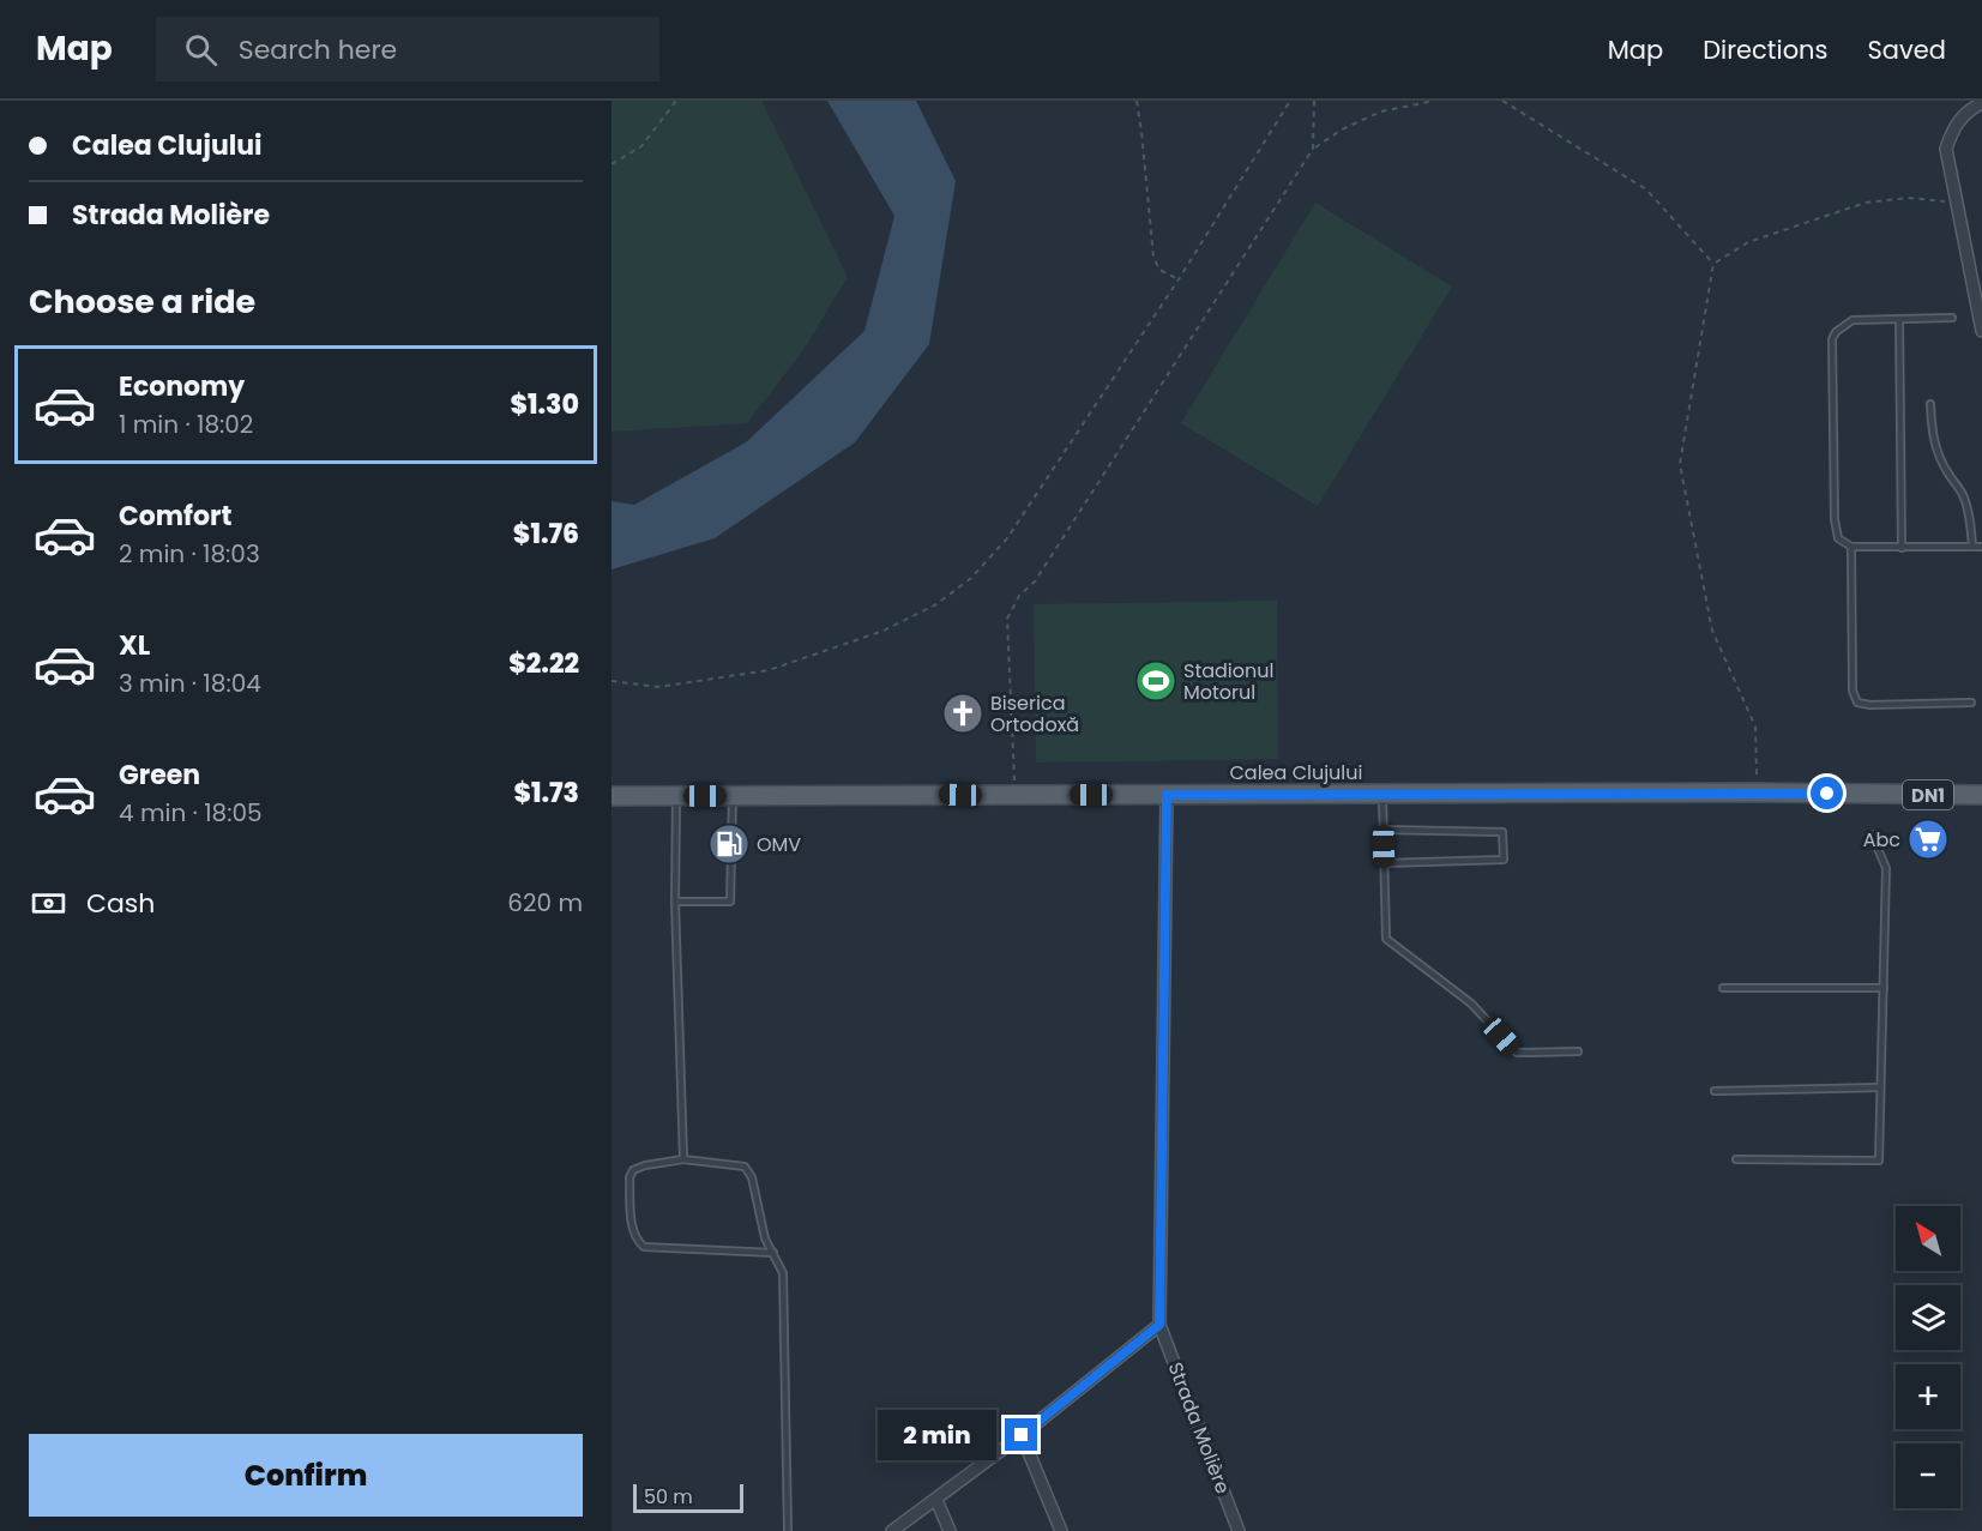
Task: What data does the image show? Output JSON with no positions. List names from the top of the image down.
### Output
{
  "streets": {
    "main road": ["Calea Clujului", "DN1"],
    "street": ["Strada Molière"]
  },
  "crossings": [
    ["Calea Clujului", "Strada Molière"]
  ],
  "places": {
    "sports": ["Stadionul Motorul"],
    "church": ["Biserica Ortodoxă"],
    "supermarket": ["Abc"],
    "fuel station": ["OMV"]
  },
  "scale_bar": "50 m",
  "north": "top left",
  "page": {
    "header": "Map",
    "search": "Search here",
    "nav": ["Map", "Directions", "Saved"],
    "banner": ["Calea Clujului", "Strada Molière"],
    "heading": "Choose a ride",
    "list": [
      {
        "name": "Economy",
        "note": "1 min · 18:02",
        "value": "$1.30"
      },
      {
        "name": "Comfort",
        "note": "2 min · 18:03",
        "value": "$1.76"
      },
      {
        "name": "XL",
        "note": "3 min · 18:04",
        "value": "$2.22"
      },
      {
        "name": "Green",
        "note": "4 min · 18:05",
        "value": "$1.73"
      }
    ],
    "pay": ["Cash", "620 m"],
    "map_buttons": ["+", "−"],
    "bubble": "2 min",
    "buttons": "Confirm",
    "scale": "50 m"
  }
}
